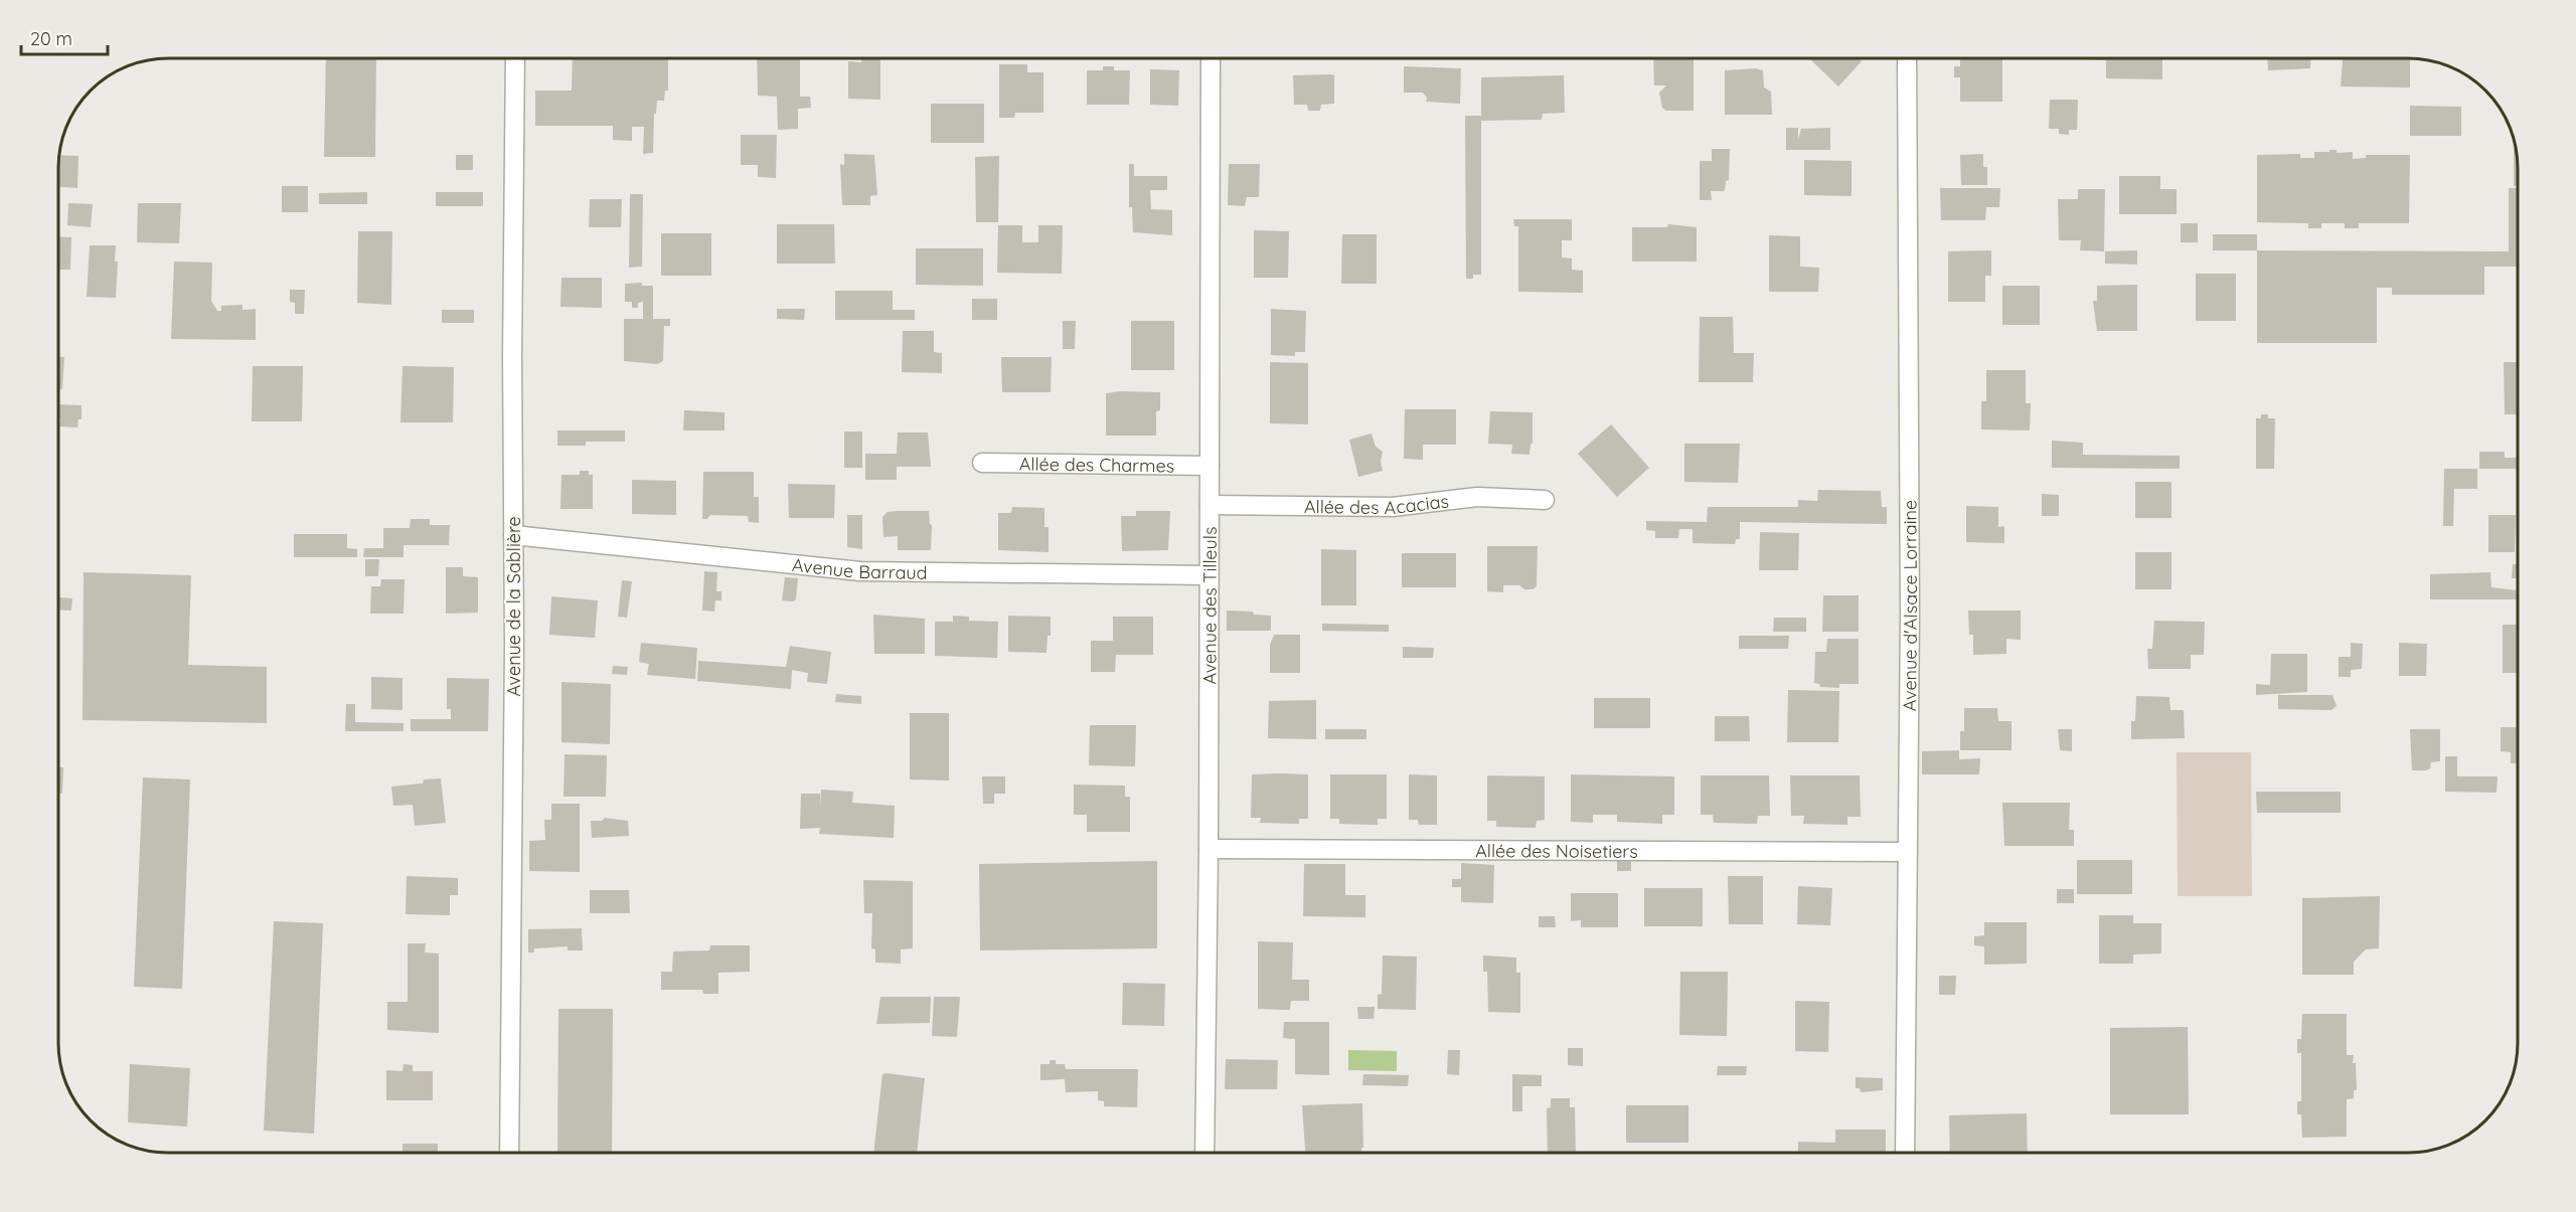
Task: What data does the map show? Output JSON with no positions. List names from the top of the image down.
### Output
{
  "streets": {
    "street": [
      "Allée des Charmes",
      "Allée des Acacias",
      "Avenue Barraud",
      "Avenue de la Sablière",
      "Avenue des Tilleuls",
      "Avenue d'Alsace Lorraine",
      "Allée des Noisetiers"
    ]
  },
  "crossings": [
    ["Allée des Charmes", "Avenue des Tilleuls"],
    ["Allée des Acacias", "Avenue des Tilleuls"],
    ["Avenue Barraud", "Avenue de la Sablière"],
    ["Avenue Barraud", "Avenue des Tilleuls"],
    ["Avenue des Tilleuls", "Allée des Noisetiers"],
    ["Avenue d'Alsace Lorraine", "Allée des Noisetiers"]
  ],
  "scale_bar": "20 m"
}
